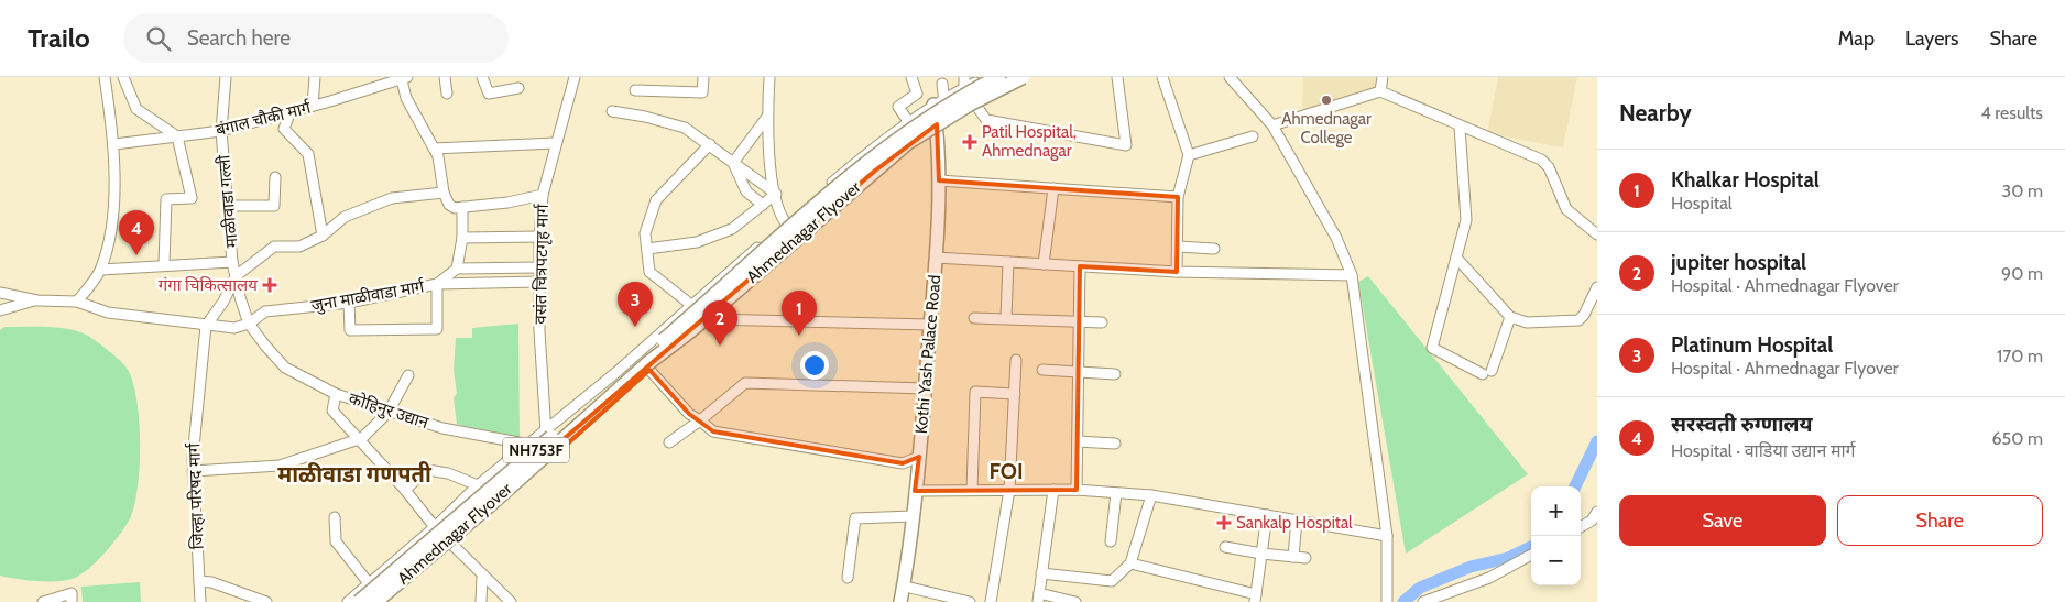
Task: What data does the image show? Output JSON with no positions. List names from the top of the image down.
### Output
{
  "streets": {
    "highway": ["Ahmednagar Flyover", "NH753F"],
    "main road": ["Kothi Yash Palace Road"],
    "street": [
      "बंगाल चौकी मार्ग",
      "माळीवाडा गल्ली",
      "वसंत चित्रपटगृह मार्ग",
      "जुना माळीवाडा मार्ग",
      "कोहिनुर उद्यान",
      "जिल्हा परिषद मार्ग"
    ]
  },
  "crossings": [
    ["बंगाल चौकी मार्ग", "माळीवाडा गल्ली"],
    ["माळीवाडा गल्ली", "जुना माळीवाडा मार्ग"],
    ["माळीवाडा गल्ली", "कोहिनुर उद्यान"],
    ["जुना माळीवाडा मार्ग", "कोहिनुर उद्यान"]
  ],
  "districts": ["FOI", "माळीवाडा गणपती"],
  "places": {
    "other": ["Ahmednagar College"],
    "health": ["Patil Hospital, Ahmednagar", "गंगा चिकित्सालय", "Sankalp Hospital"]
  },
  "page": {
    "header": "Trailo",
    "search": "Search here",
    "nav": ["Map", "Layers", "Share"],
    "heading": ["Nearby", "4 results"],
    "list": [
      {
        "mark": "1",
        "name": "Khalkar Hospital",
        "note": "Hospital",
        "value": "30 m"
      },
      {
        "mark": "2",
        "name": "jupiter hospital",
        "note": "Hospital · Ahmednagar Flyover",
        "value": "90 m"
      },
      {
        "mark": "3",
        "name": "Platinum Hospital",
        "note": "Hospital · Ahmednagar Flyover",
        "value": "170 m"
      },
      {
        "mark": "4",
        "name": "सरस्वती रुग्णालय",
        "note": "Hospital · वाडिया उद्यान मार्ग",
        "value": "650 m"
      }
    ],
    "pins": [
      "4",
      "3",
      "1",
      "2"
    ],
    "buttons": ["Save", "Share"],
    "map_buttons": ["+", "−"]
  }
}
